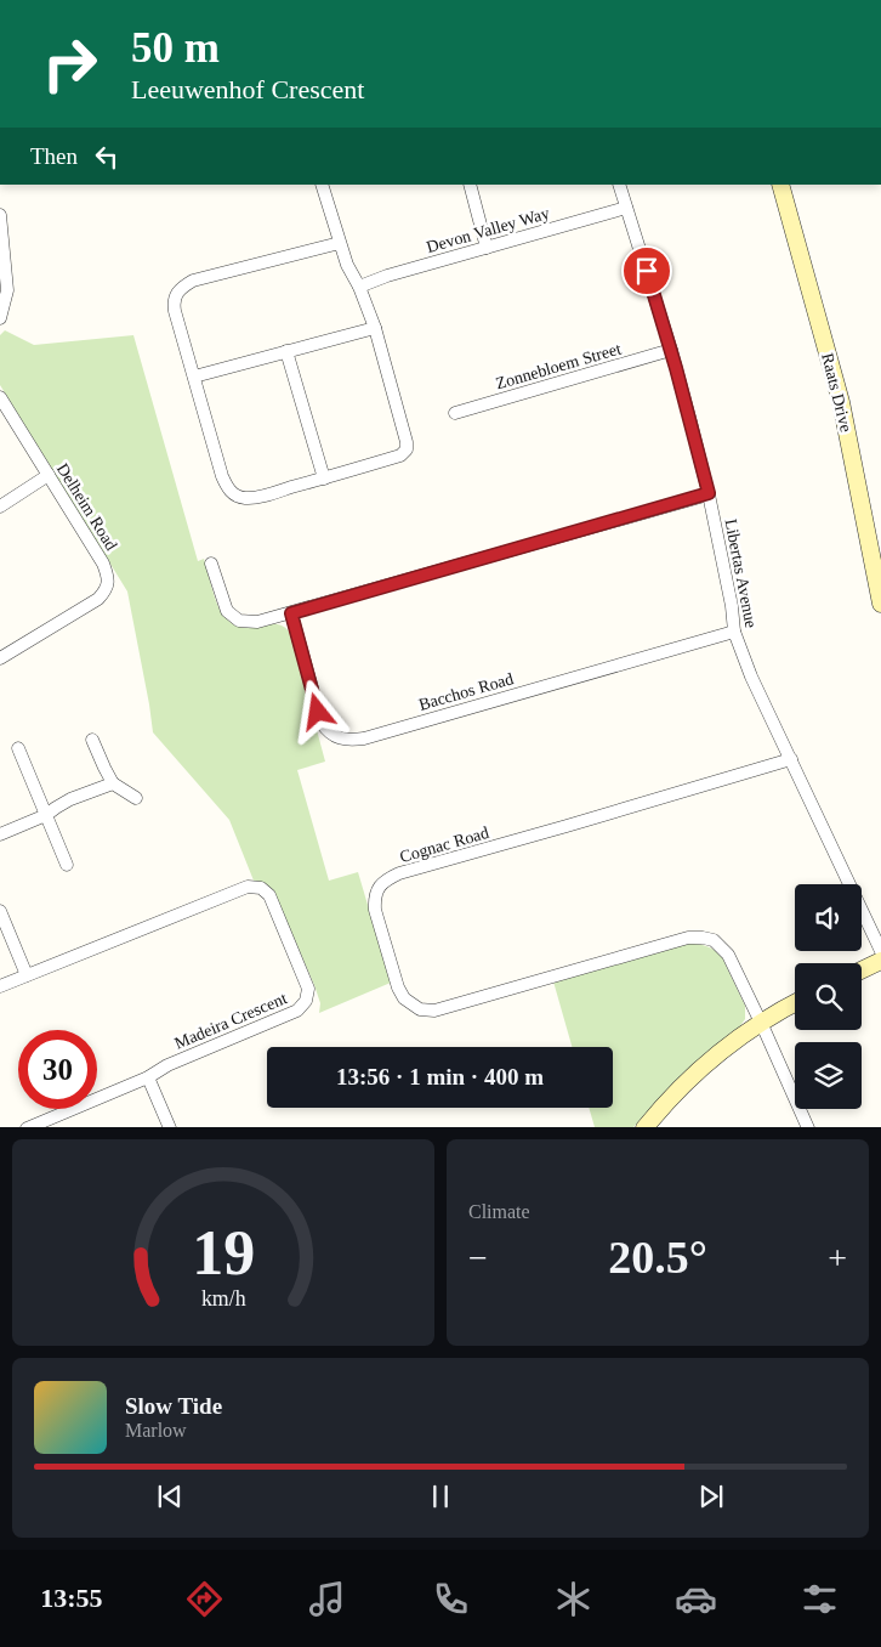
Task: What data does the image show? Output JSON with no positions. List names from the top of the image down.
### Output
{
  "streets": {
    "street": [
      "Devon Valley Way",
      "Zonnebloem Street",
      "Raats Drive",
      "Delheim Road",
      "Libertas Avenue",
      "Bacchos Road",
      "Cognac Road",
      "Madeira Crescent"
    ]
  },
  "crossings": [
    ["Devon Valley Way", "Libertas Avenue"],
    ["Zonnebloem Street", "Libertas Avenue"],
    ["Libertas Avenue", "Bacchos Road"],
    ["Libertas Avenue", "Cognac Road"]
  ],
  "page": {
    "turn": ["50 m", "Leeuwenhof Crescent"],
    "then": "Then",
    "limit": "30",
    "trip": "13:56 · 1 min · 400 m",
    "tile": "Climate",
    "heat": ["−", "20.5°", "+"],
    "song": ["Slow Tide", "Marlow"],
    "tabs": "13:55",
    "gauge": ["19", "km/h"]
  }
}
